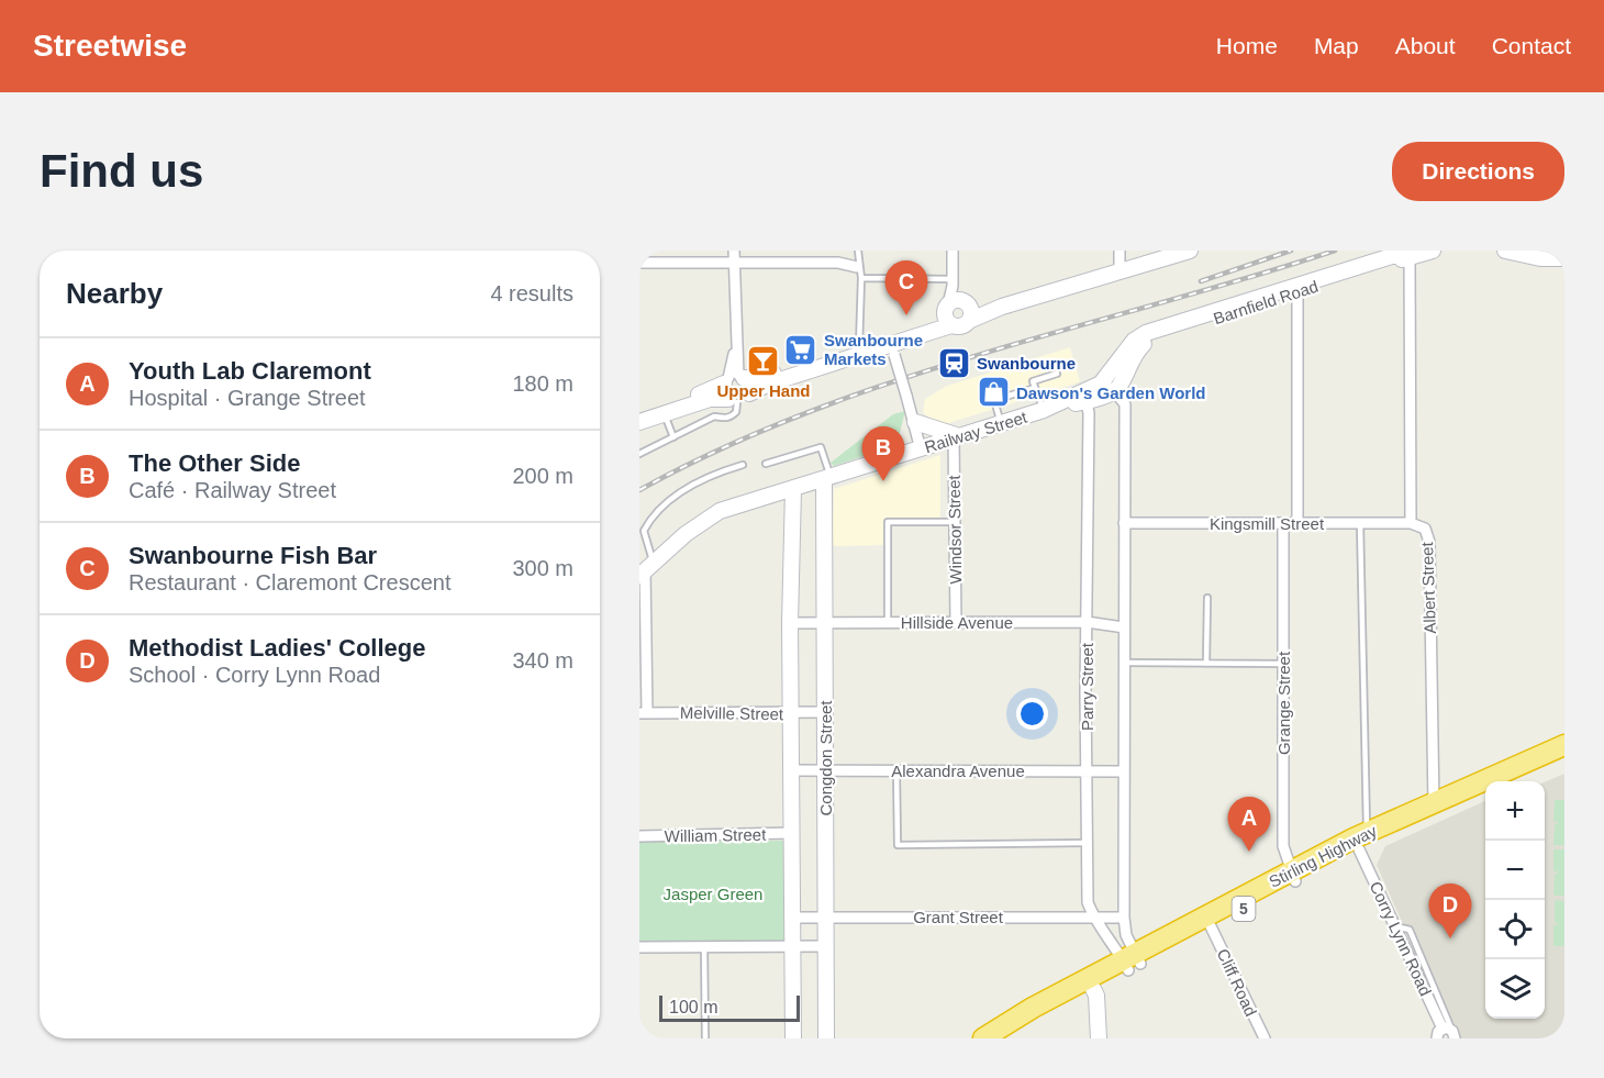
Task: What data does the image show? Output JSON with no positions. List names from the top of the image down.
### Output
{
  "streets": {
    "highway": ["Stirling Highway", "5"],
    "street": [
      "Barnfield Road",
      "Railway Street",
      "Kingsmill Street",
      "Windsor Street",
      "Albert Street",
      "Hillside Avenue",
      "Parry Street",
      "Grange Street",
      "Melville Street",
      "Congdon Street",
      "Alexandra Avenue",
      "William Street",
      "Grant Street",
      "Corry Lynn Road",
      "Cliff Road"
    ]
  },
  "crossings": [
    ["Barnfield Road", "Railway Street"],
    ["Barnfield Road", "Albert Street"],
    ["Railway Street", "Windsor Street"],
    ["Railway Street", "Parry Street"],
    ["Railway Street", "Congdon Street"],
    ["Kingsmill Street", "Albert Street"],
    ["Kingsmill Street", "Grange Street"],
    ["Windsor Street", "Hillside Avenue"],
    ["Albert Street", "Stirling Highway"],
    ["Hillside Avenue", "Parry Street"],
    ["Hillside Avenue", "Congdon Street"],
    ["Parry Street", "Alexandra Avenue"],
    ["Parry Street", "Stirling Highway"],
    ["Parry Street", "Grant Street"],
    ["Grange Street", "Stirling Highway"],
    ["Melville Street", "Congdon Street"],
    ["Congdon Street", "Alexandra Avenue"],
    ["Congdon Street", "William Street"],
    ["Congdon Street", "Grant Street"],
    ["Stirling Highway", "Corry Lynn Road"],
    ["Stirling Highway", "Cliff Road"]
  ],
  "parks": ["Jasper Green"],
  "places": {
    "supermarket": ["Swanbourne Markets"],
    "bar": ["Upper Hand"],
    "station": ["Swanbourne"],
    "shop": ["Dawson's Garden World"]
  },
  "scale_bar": "100 m",
  "page": {
    "header": "Streetwise",
    "nav": [
      "Home",
      "Map",
      "About",
      "Contact"
    ],
    "buttons": "Directions",
    "title": "Find us",
    "heading": ["Nearby", "4 results"],
    "pins": [
      "C",
      "B",
      "A",
      "D"
    ],
    "list": [
      {
        "mark": "A",
        "name": "Youth Lab Claremont",
        "note": "Hospital · Grange Street",
        "value": "180 m"
      },
      {
        "mark": "B",
        "name": "The Other Side",
        "note": "Café · Railway Street",
        "value": "200 m"
      },
      {
        "mark": "C",
        "name": "Swanbourne Fish Bar",
        "note": "Restaurant · Claremont Crescent",
        "value": "300 m"
      },
      {
        "mark": "D",
        "name": "Methodist Ladies' College",
        "note": "School · Corry Lynn Road",
        "value": "340 m"
      }
    ],
    "map_buttons": ["+", "−"],
    "scale": "100 m"
  }
}
